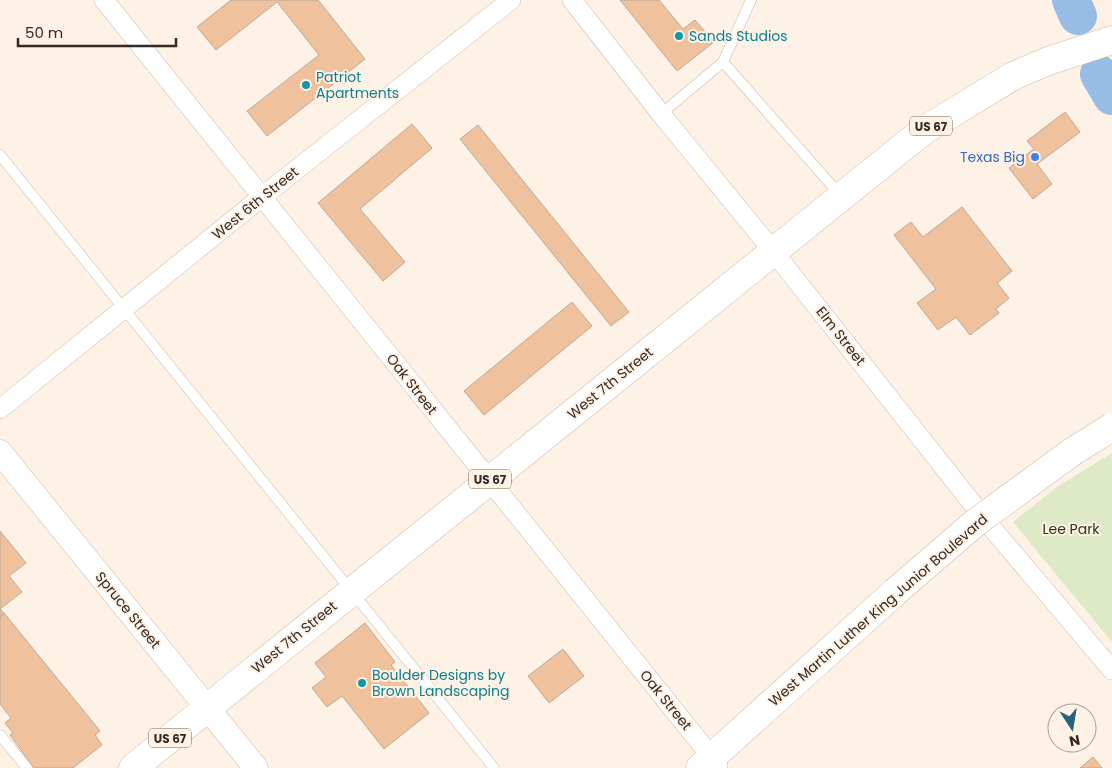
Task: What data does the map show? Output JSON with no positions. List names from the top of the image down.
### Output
{
  "streets": {
    "main road": ["US 67", "West 7th Street", "West Martin Luther King Junior Boulevard"],
    "street": [
      "West 6th Street",
      "Elm Street",
      "Oak Street",
      "Spruce Street"
    ]
  },
  "crossings": [
    ["West 6th Street", "Oak Street"],
    ["Elm Street", "West 7th Street"],
    ["West 7th Street", "Oak Street"],
    ["West 7th Street", "Spruce Street"],
    ["Oak Street", "West Martin Luther King Junior Boulevard"]
  ],
  "parks": ["Lee Park"],
  "places": [
    "Sands Studios",
    "Patriot Apartments",
    "Texas Big",
    "Boulder Designs by Brown Landscaping"
  ],
  "scale_bar": "50 m",
  "north": "bottom"
}
